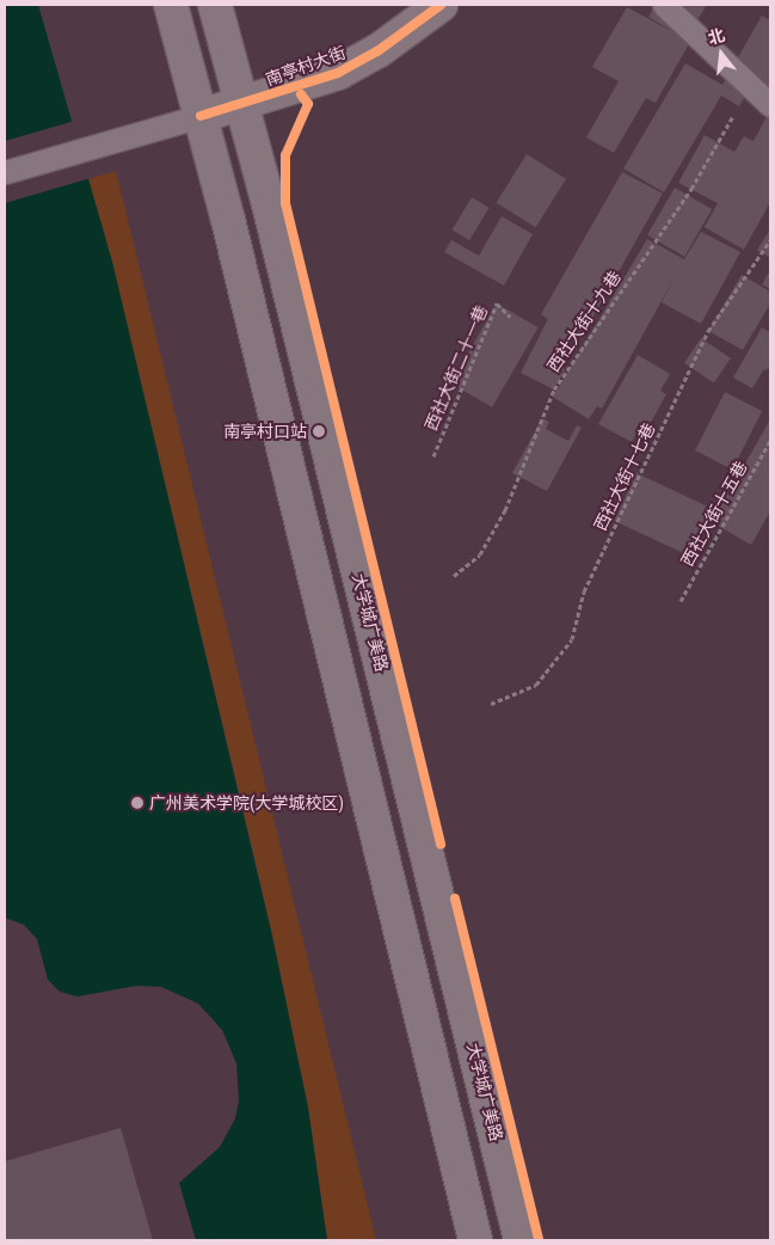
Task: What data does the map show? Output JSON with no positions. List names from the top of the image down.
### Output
{
  "streets": {
    "main road": ["南亭村大街", "大学城广美路"],
    "path": [
      "西社大街十九巷",
      "西社大街二十一巷",
      "西社大街十七巷",
      "西社大街十五巷"
    ]
  },
  "crossings": [
    ["南亭村大街", "大学城广美路"]
  ],
  "places": ["南亭村口站", "广州美术学院(大学城校区)"],
  "north": "top"
}
